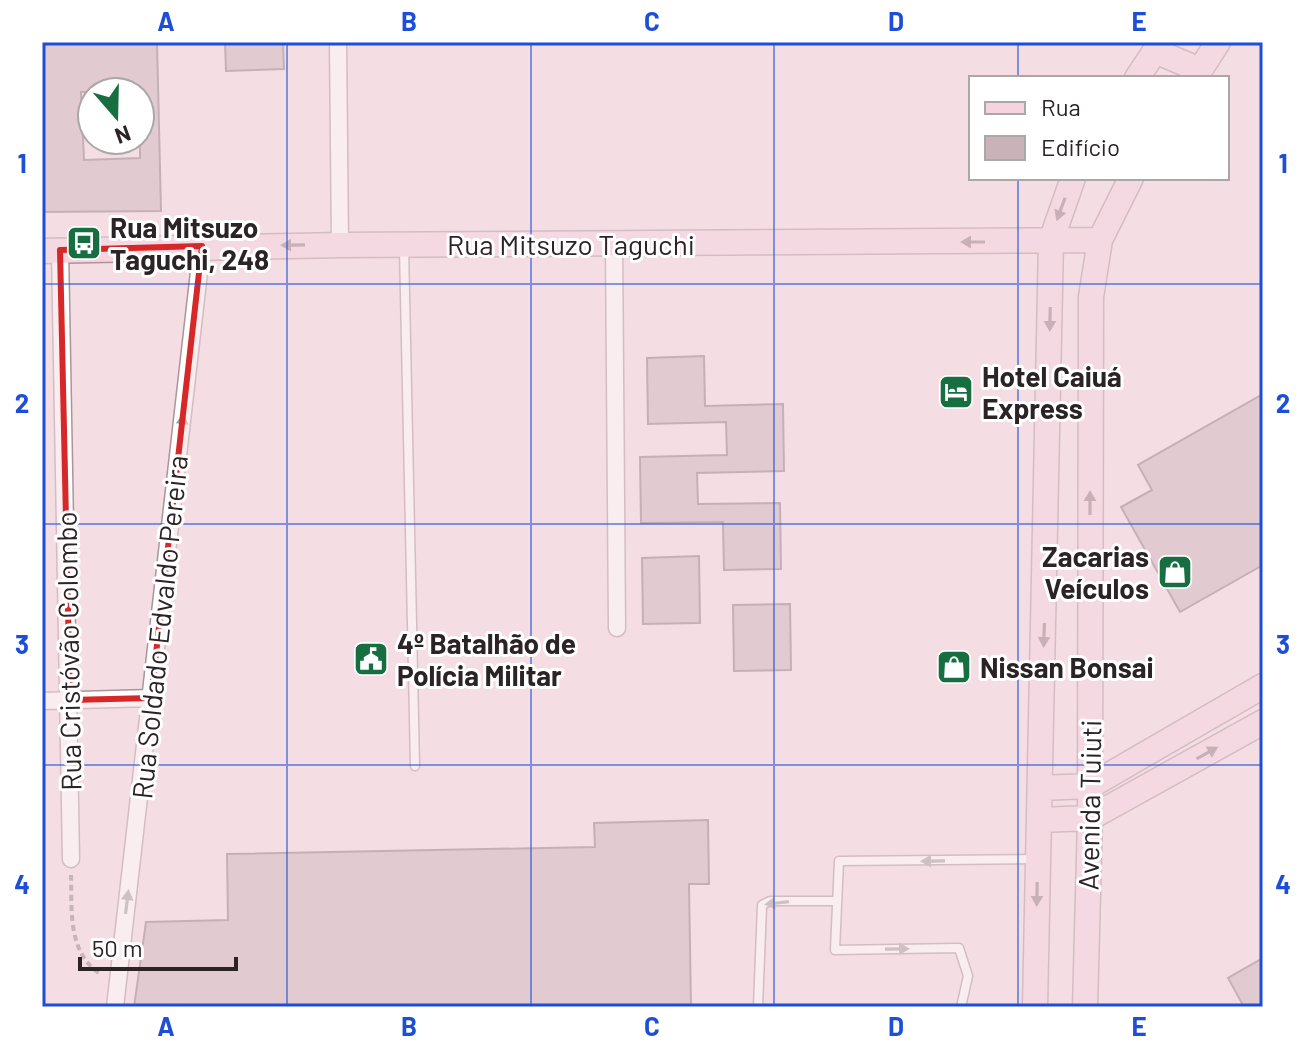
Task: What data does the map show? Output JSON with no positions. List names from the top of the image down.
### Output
{
  "streets": {
    "main road": ["Rua Mitsuzo Taguchi", "Avenida Tuiuti"],
    "street": ["Rua Soldado Edvaldo Pereira", "Rua Cristóvão Colombo"]
  },
  "crossings": [
    ["Rua Mitsuzo Taguchi", "Rua Soldado Edvaldo Pereira"],
    ["Rua Mitsuzo Taguchi", "Rua Cristóvão Colombo"],
    ["Rua Mitsuzo Taguchi", "Avenida Tuiuti"]
  ],
  "one_way": ["Rua Mitsuzo Taguchi", "Rua Soldado Edvaldo Pereira"],
  "places": {
    "bus stop": ["Rua Mitsuzo Taguchi, 248"],
    "hotel": ["Hotel Caiuá Express"],
    "shop": ["Zacarias Veículos", "Nissan Bonsai"],
    "public building": ["4º Batalhão de Polícia Militar"]
  },
  "legend": ["Rua", "Edifício"],
  "scale_bar": "50 m",
  "north": "bottom",
  "grid": {
    "columns": [
      "A",
      "B",
      "C",
      "D",
      "E"
    ],
    "rows": [
      "1",
      "2",
      "3",
      "4"
    ]
  }
}
